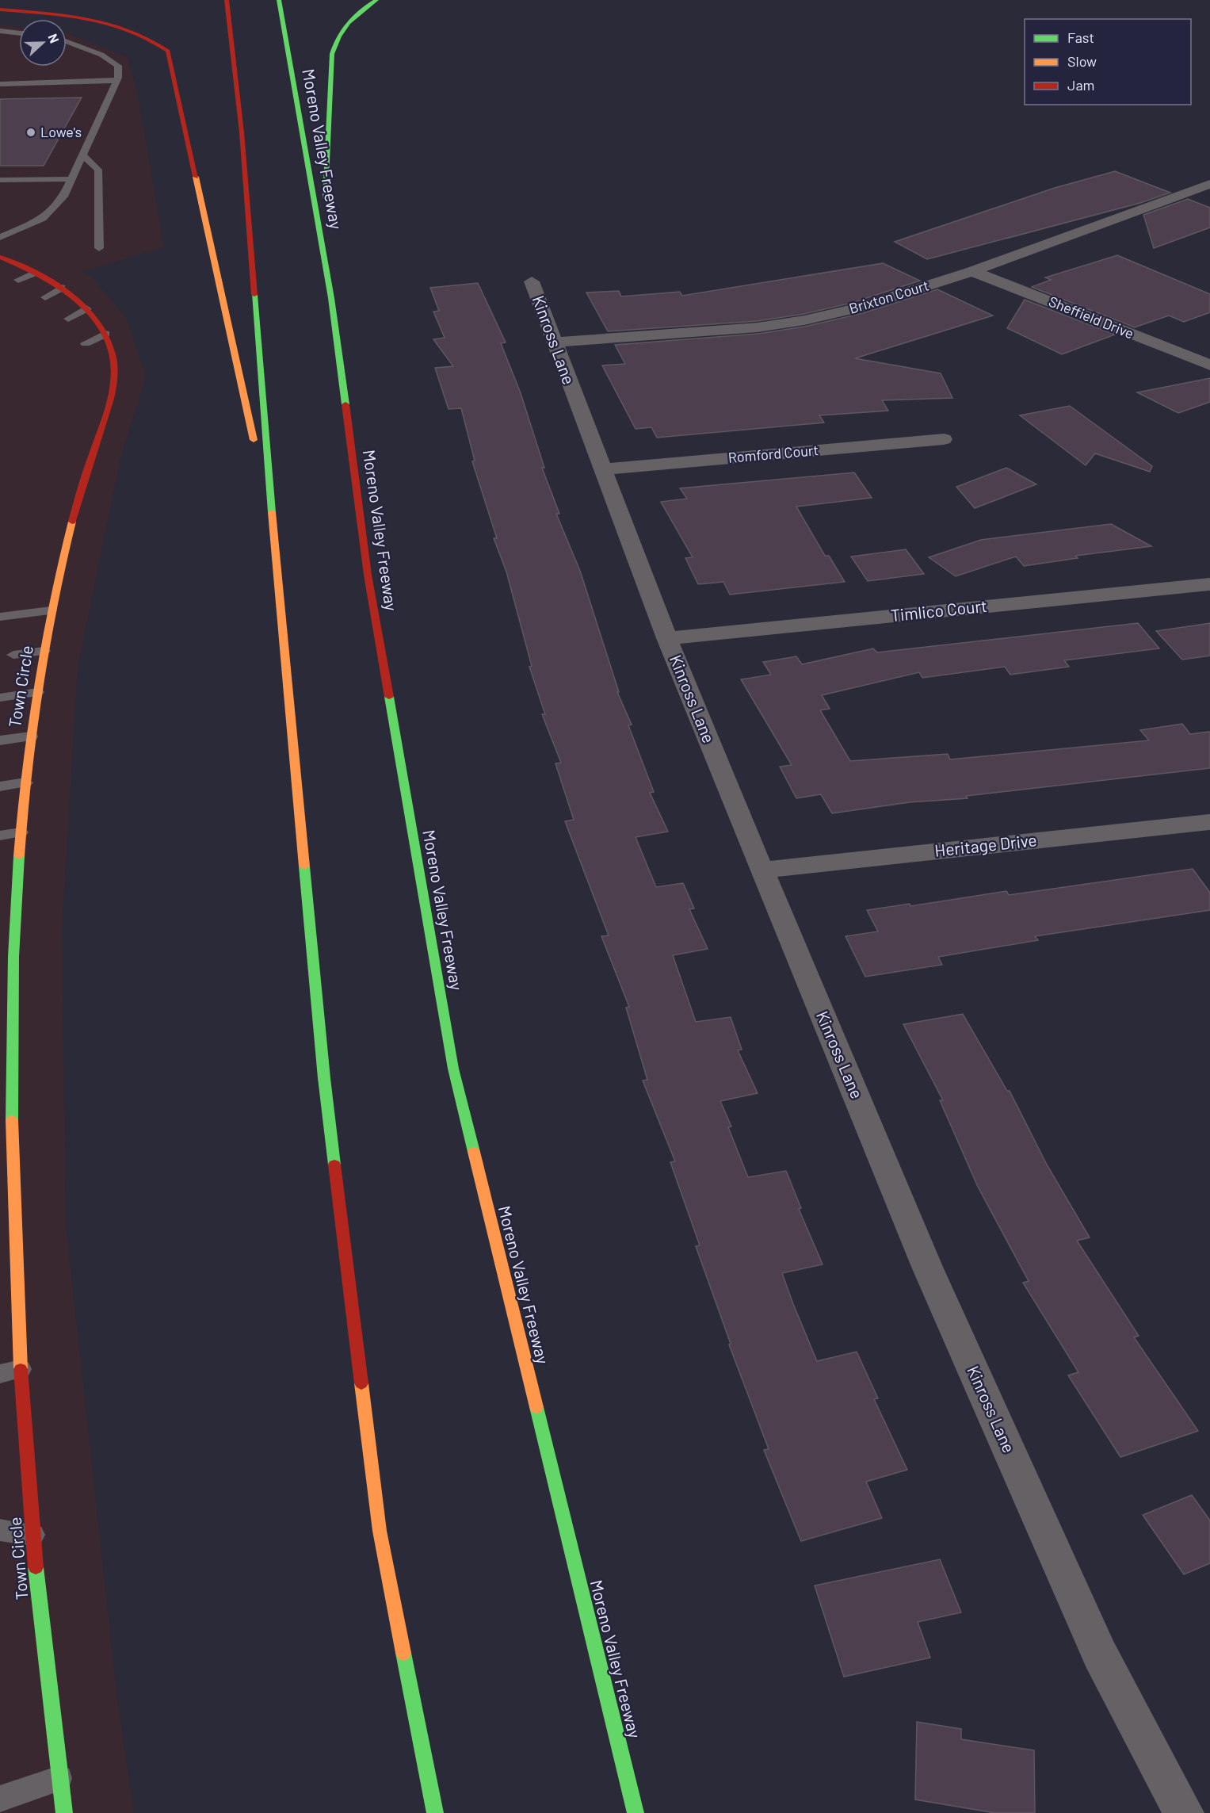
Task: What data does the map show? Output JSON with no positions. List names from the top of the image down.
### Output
{
  "streets": {
    "main road": ["Moreno Valley Freeway", "Town Circle"],
    "street": [
      "Brixton Court",
      "Sheffield Drive",
      "Kinross Lane",
      "Romford Court",
      "Timlico Court",
      "Heritage Drive"
    ]
  },
  "crossings": [
    ["Brixton Court", "Sheffield Drive"],
    ["Brixton Court", "Kinross Lane"],
    ["Kinross Lane", "Romford Court"],
    ["Kinross Lane", "Timlico Court"],
    ["Kinross Lane", "Heritage Drive"]
  ],
  "places": ["Lowe's"],
  "legend": ["Fast", "Slow", "Jam"],
  "north": "right"
}
